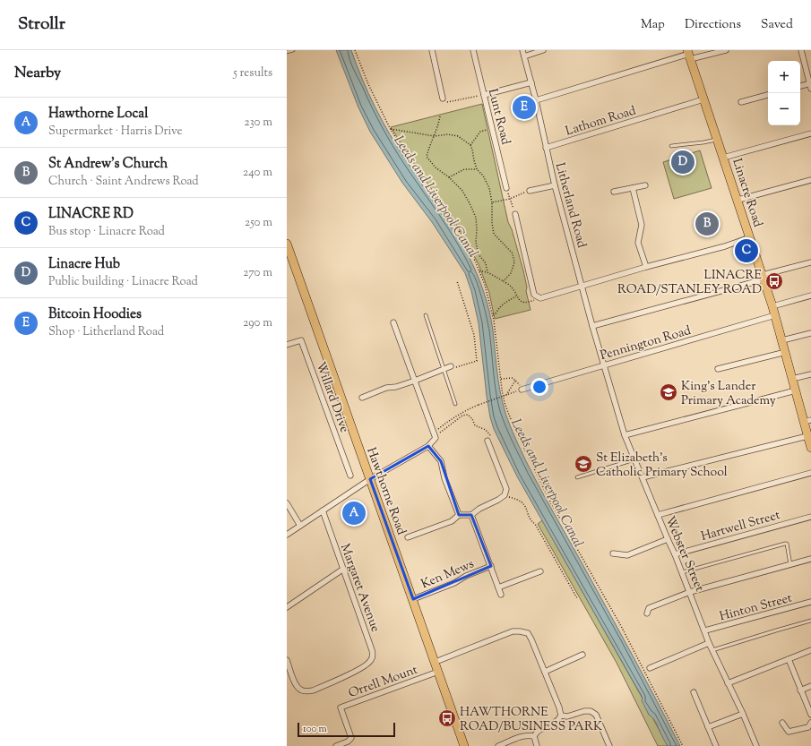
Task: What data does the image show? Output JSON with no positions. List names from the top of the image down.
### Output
{
  "streets": {
    "main road": ["Linacre Road", "Hawthorne Road"],
    "street": [
      "Lunt Road",
      "Lathom Road",
      "Litherland Road",
      "Pennington Road",
      "Willard Drive",
      "Hartwell Street",
      "Webster Street",
      "Ken Mews",
      "Margaret Avenue",
      "Hinton Street",
      "Orrell Mount"
    ]
  },
  "crossings": [
    ["Lathom Road", "Linacre Road"],
    ["Lathom Road", "Litherland Road"],
    ["Linacre Road", "Pennington Road"],
    ["Litherland Road", "Pennington Road"],
    ["Litherland Road", "Webster Street"],
    ["Pennington Road", "Webster Street"],
    ["Hawthorne Road", "Ken Mews"],
    ["Hawthorne Road", "Orrell Mount"],
    ["Hartwell Street", "Webster Street"],
    ["Webster Street", "Hinton Street"]
  ],
  "water": ["Leeds and Liverpool Canal"],
  "places": {
    "bus stop": ["LINACRE ROAD/STANLEY ROAD", "HAWTHORNE ROAD/BUSINESS PARK"],
    "school or university": ["King's Lander Primary Academy", "St Elizabeth's Catholic Primary School"]
  },
  "scale_bar": "100 m",
  "page": {
    "header": "Strollr",
    "nav": ["Map", "Directions", "Saved"],
    "heading": ["Nearby", "5 results"],
    "map_buttons": ["+", "−"],
    "pins": [
      "E",
      "D",
      "B",
      "C",
      "A"
    ],
    "list": [
      {
        "mark": "A",
        "name": "Hawthorne Local",
        "note": "Supermarket · Harris Drive",
        "value": "230 m"
      },
      {
        "mark": "B",
        "name": "St Andrew's Church",
        "note": "Church · Saint Andrews Road",
        "value": "240 m"
      },
      {
        "mark": "C",
        "name": "LINACRE RD",
        "note": "Bus stop · Linacre Road",
        "value": "250 m"
      },
      {
        "mark": "D",
        "name": "Linacre Hub",
        "note": "Public building · Linacre Road",
        "value": "270 m"
      },
      {
        "mark": "E",
        "name": "Bitcoin Hoodies",
        "note": "Shop · Litherland Road",
        "value": "290 m"
      }
    ],
    "scale": "100 m"
  }
}
